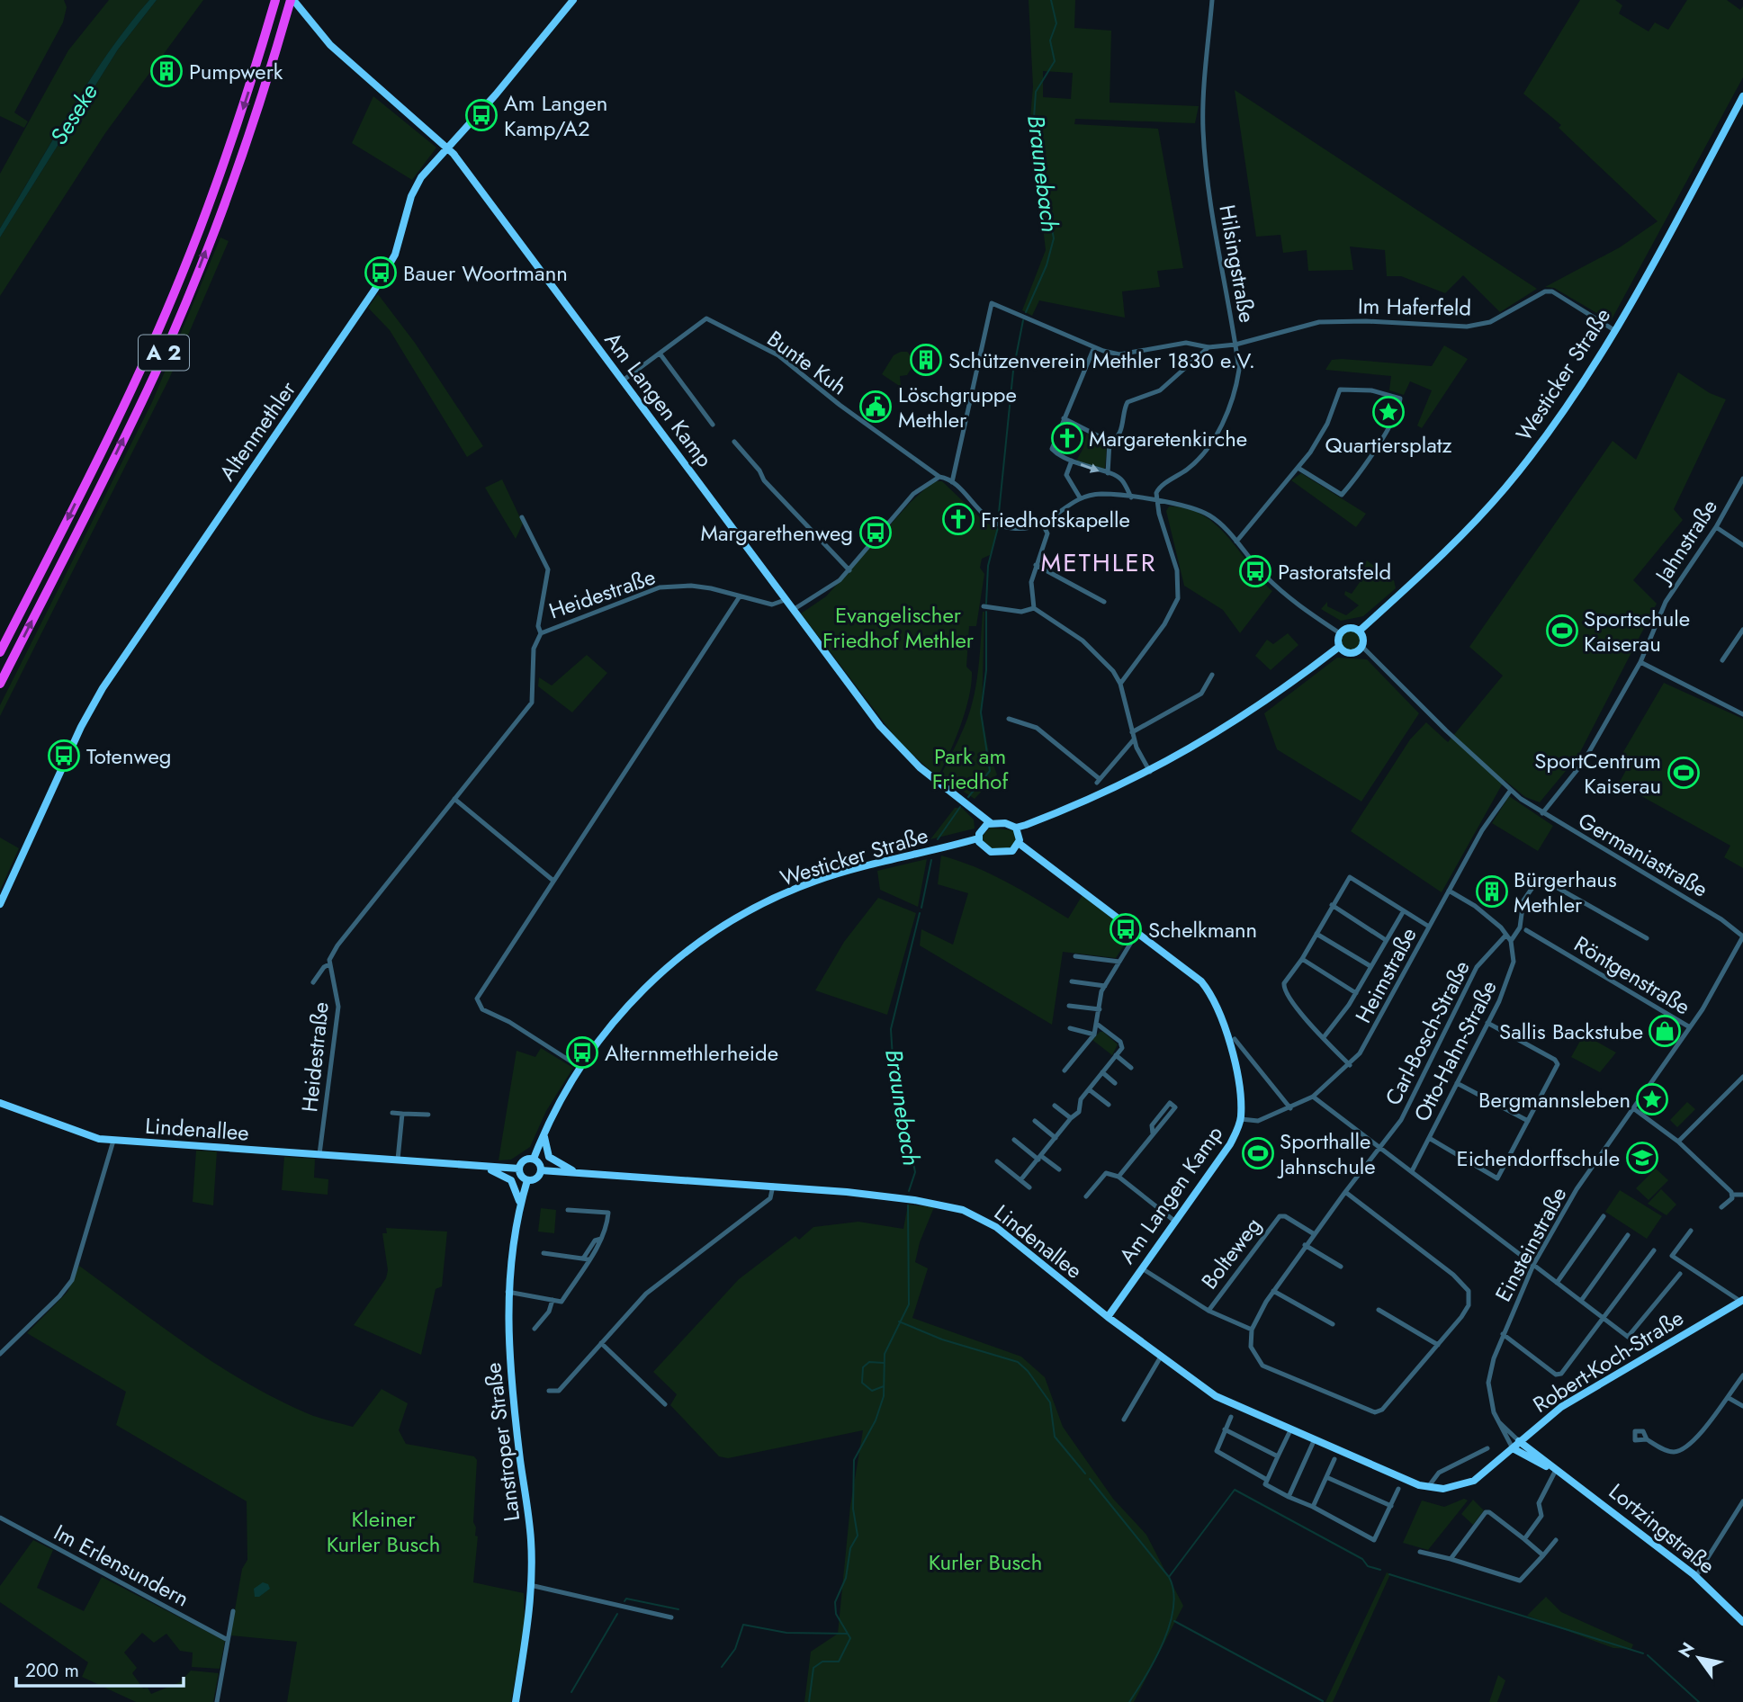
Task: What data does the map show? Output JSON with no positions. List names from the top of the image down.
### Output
{
  "streets": {
    "highway": ["A 2"],
    "street": [
      "Hilsingstraße",
      "Im Haferfeld",
      "Bunte Kuh",
      "Westicker Straße",
      "Am Langen Kamp",
      "Altenmethler",
      "Jahnstraße",
      "Heidestraße",
      "Germaniastraße",
      "Heimstraße",
      "Röntgenstraße",
      "Carl-Bosch-Straße",
      "Otto-Hahn-Straße",
      "Lindenallee",
      "Einsteinstraße",
      "Bolteweg",
      "Robert-Koch-Straße",
      "Lanstroper Straße",
      "Lortzingstraße",
      "Im Erlensundern"
    ]
  },
  "crossings": [
    ["Hilsingstraße", "Im Haferfeld"],
    ["Im Haferfeld", "Westicker Straße"],
    ["A 2", "Am Langen Kamp"],
    ["Bunte Kuh", "Am Langen Kamp"],
    ["Westicker Straße", "Am Langen Kamp"],
    ["Westicker Straße", "Germaniastraße"],
    ["Westicker Straße", "Lindenallee"],
    ["Westicker Straße", "Lanstroper Straße"],
    ["Am Langen Kamp", "Altenmethler"],
    ["Am Langen Kamp", "Heidestraße"],
    ["Am Langen Kamp", "Heimstraße"],
    ["Am Langen Kamp", "Lindenallee"],
    ["Jahnstraße", "Germaniastraße"],
    ["Heidestraße", "Lindenallee"],
    ["Germaniastraße", "Heimstraße"],
    ["Germaniastraße", "Einsteinstraße"],
    ["Röntgenstraße", "Einsteinstraße"],
    ["Carl-Bosch-Straße", "Bolteweg"],
    ["Lindenallee", "Robert-Koch-Straße"],
    ["Lindenallee", "Lanstroper Straße"],
    ["Einsteinstraße", "Robert-Koch-Straße"],
    ["Einsteinstraße", "Lortzingstraße"],
    ["Robert-Koch-Straße", "Lortzingstraße"]
  ],
  "districts": ["METHLER"],
  "water": ["Seseke", "Braunebach"],
  "parks": [
    "Evangelischer Friedhof Methler",
    "Park am Friedhof",
    "Kleiner Kurler Busch",
    "Kurler Busch"
  ],
  "places": {
    "building": ["Pumpwerk", "Schützenverein Methler 1830 e.V.", "Bürgerhaus Methler"],
    "bus stop": [
      "Am Langen Kamp/A2",
      "Bauer Woortmann",
      "Margarethenweg",
      "Pastoratsfeld",
      "Totenweg",
      "Schelkmann",
      "Alternmethlerheide"
    ],
    "public building": ["Löschgruppe Methler"],
    "place": ["Quartiersplatz", "Bergmannsleben"],
    "church": ["Margaretenkirche", "Friedhofskapelle"],
    "sports": ["Sportschule Kaiserau", "SportCentrum Kaiserau", "Sporthalle Jahnschule"],
    "shop": ["Sallis Backstube"],
    "school or university": ["Eichendorffschule"]
  },
  "scale_bar": "200 m",
  "north": "top left"
}
